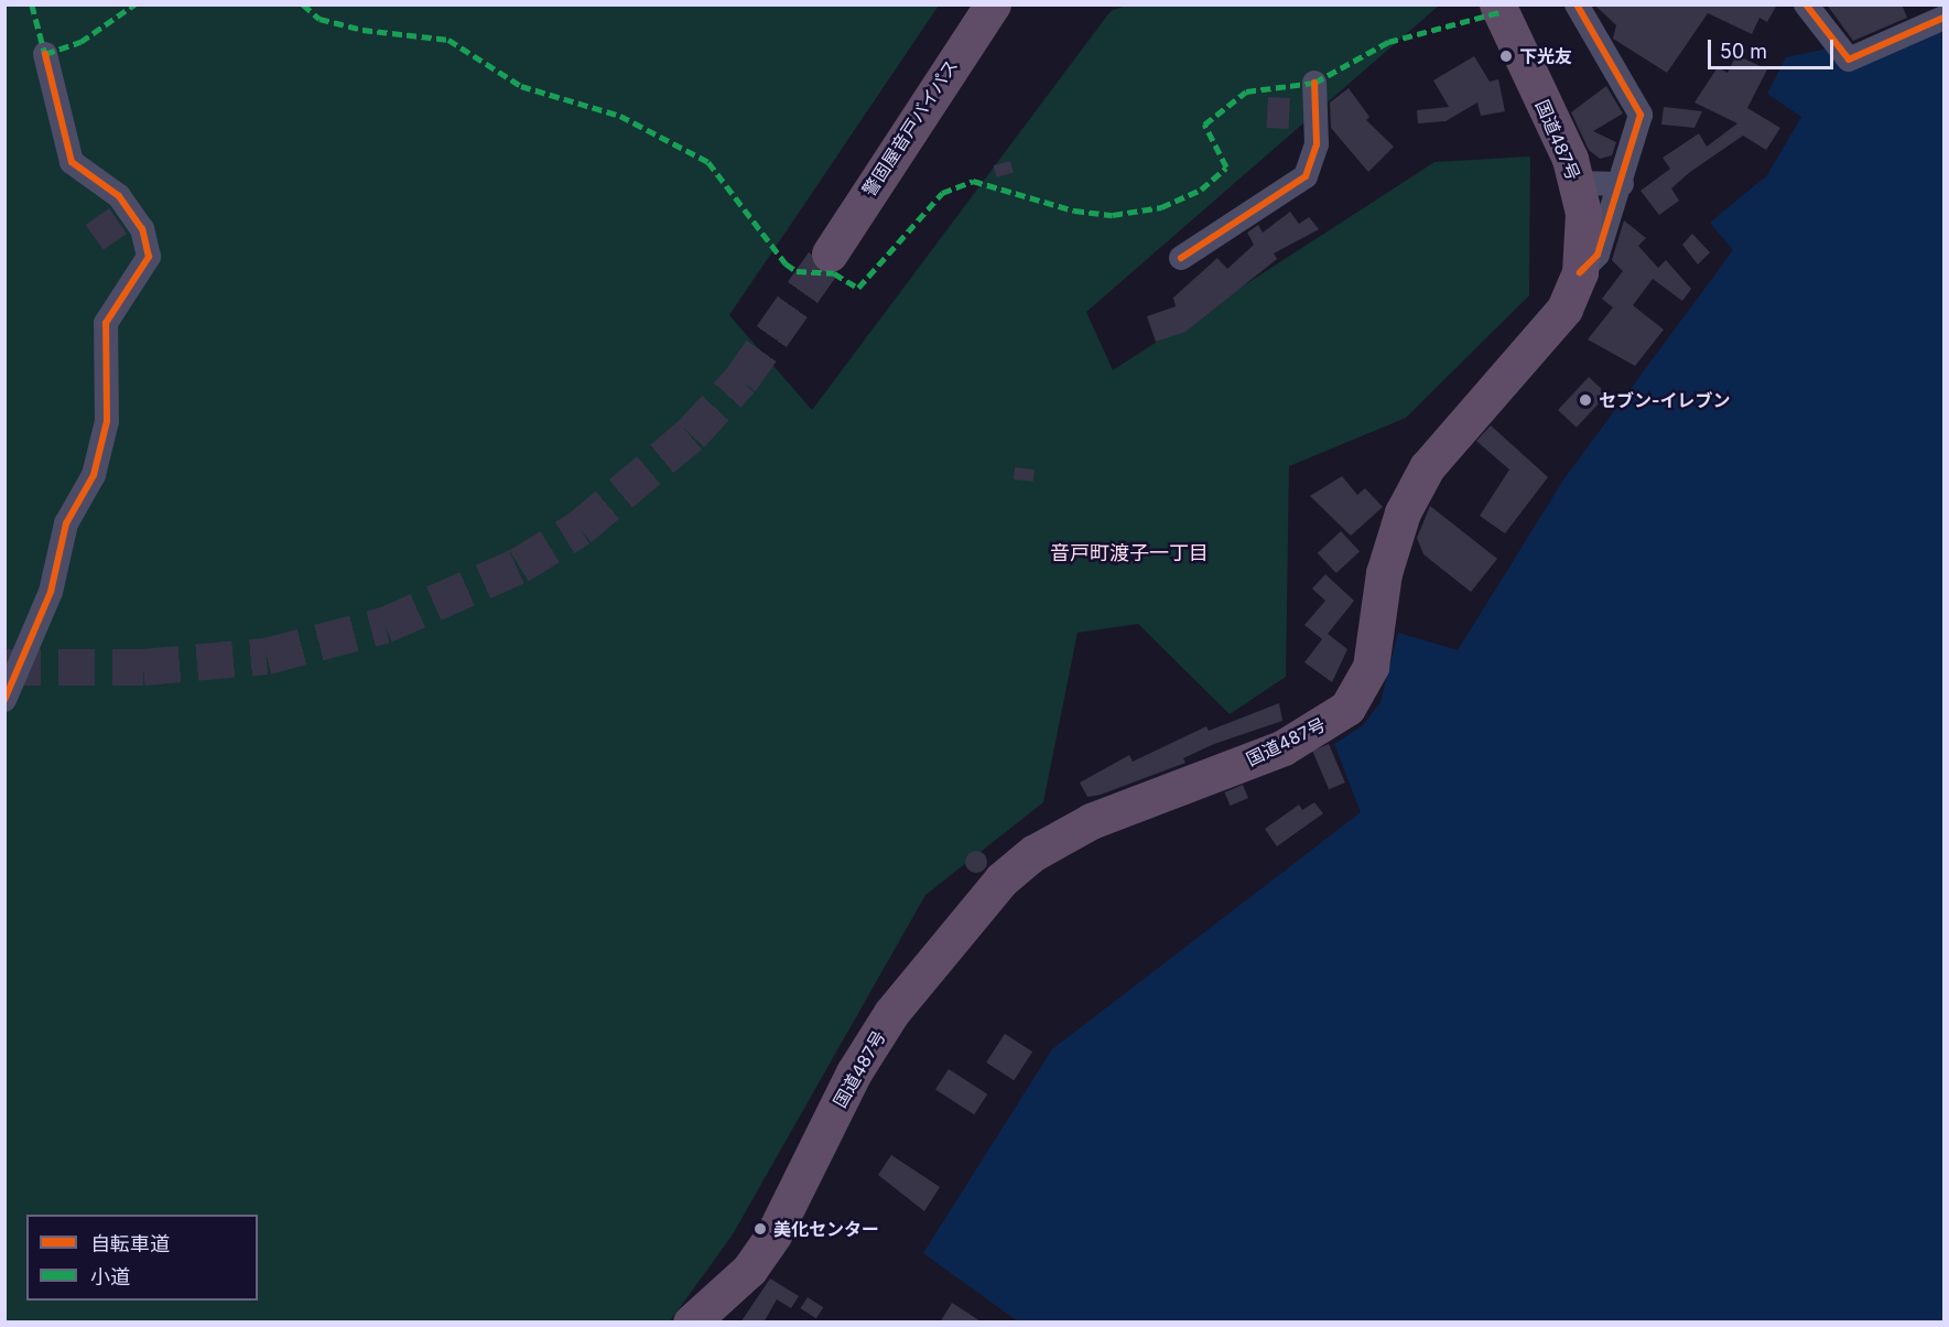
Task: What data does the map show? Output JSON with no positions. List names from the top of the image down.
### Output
{
  "streets": {
    "highway": ["警固屋音戸バイパス", "国道487号"]
  },
  "districts": ["音戸町渡子一丁目"],
  "places": ["下光友", "セブン-イレブン", "美化センター"],
  "legend": ["自転車道", "小道"],
  "scale_bar": "50 m"
}
